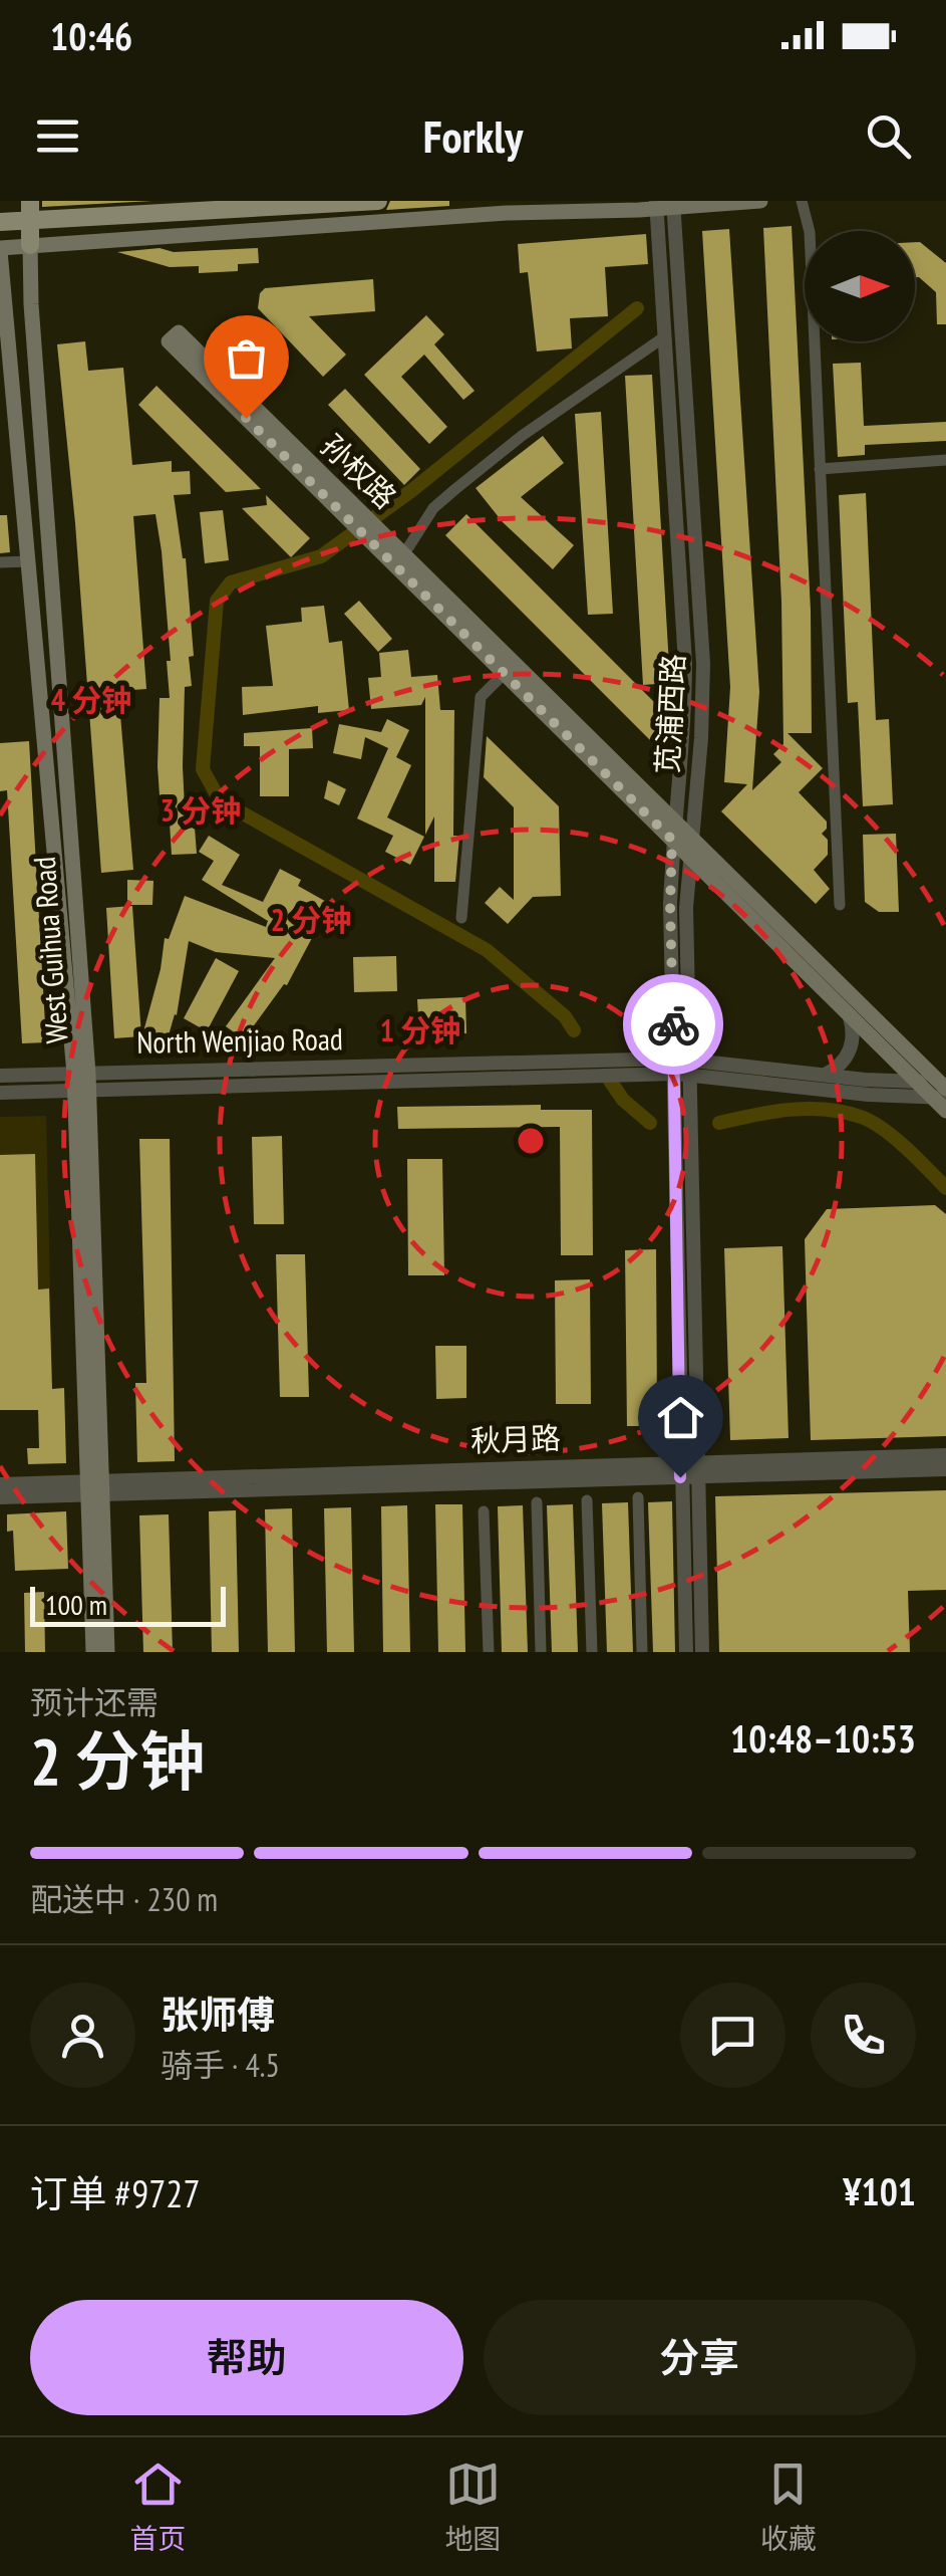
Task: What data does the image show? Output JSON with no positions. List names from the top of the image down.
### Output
{
  "streets": {
    "main road": ["孙权路", "West Guihua Road"],
    "street": ["苋浦西路", "North Wenjiao Road", "秋月路"]
  },
  "crossings": [
    ["孙权路", "苋浦西路"],
    ["孙权路", "North Wenjiao Road"],
    ["苋浦西路", "North Wenjiao Road"],
    ["苋浦西路", "秋月路"],
    ["West Guihua Road", "North Wenjiao Road"],
    ["West Guihua Road", "秋月路"]
  ],
  "scale_bar": "100 m",
  "north": "right",
  "page": {
    "status": "10:46",
    "header": "Forkly",
    "scale": "100 m",
    "heading": ["2 分钟", "预计还需", "10:48–10:53"],
    "panel": [
      "张师傅",
      "骑手 · 4.5",
      "订单 #9727",
      "¥101"
    ],
    "bar": "配送中 · 230 m",
    "buttons": ["帮助", "分享"],
    "tabs": ["首页", "地图", "收藏"]
  },
  "rings": [
    "4 分钟",
    "3 分钟",
    "2 分钟",
    "1 分钟"
  ]
}
